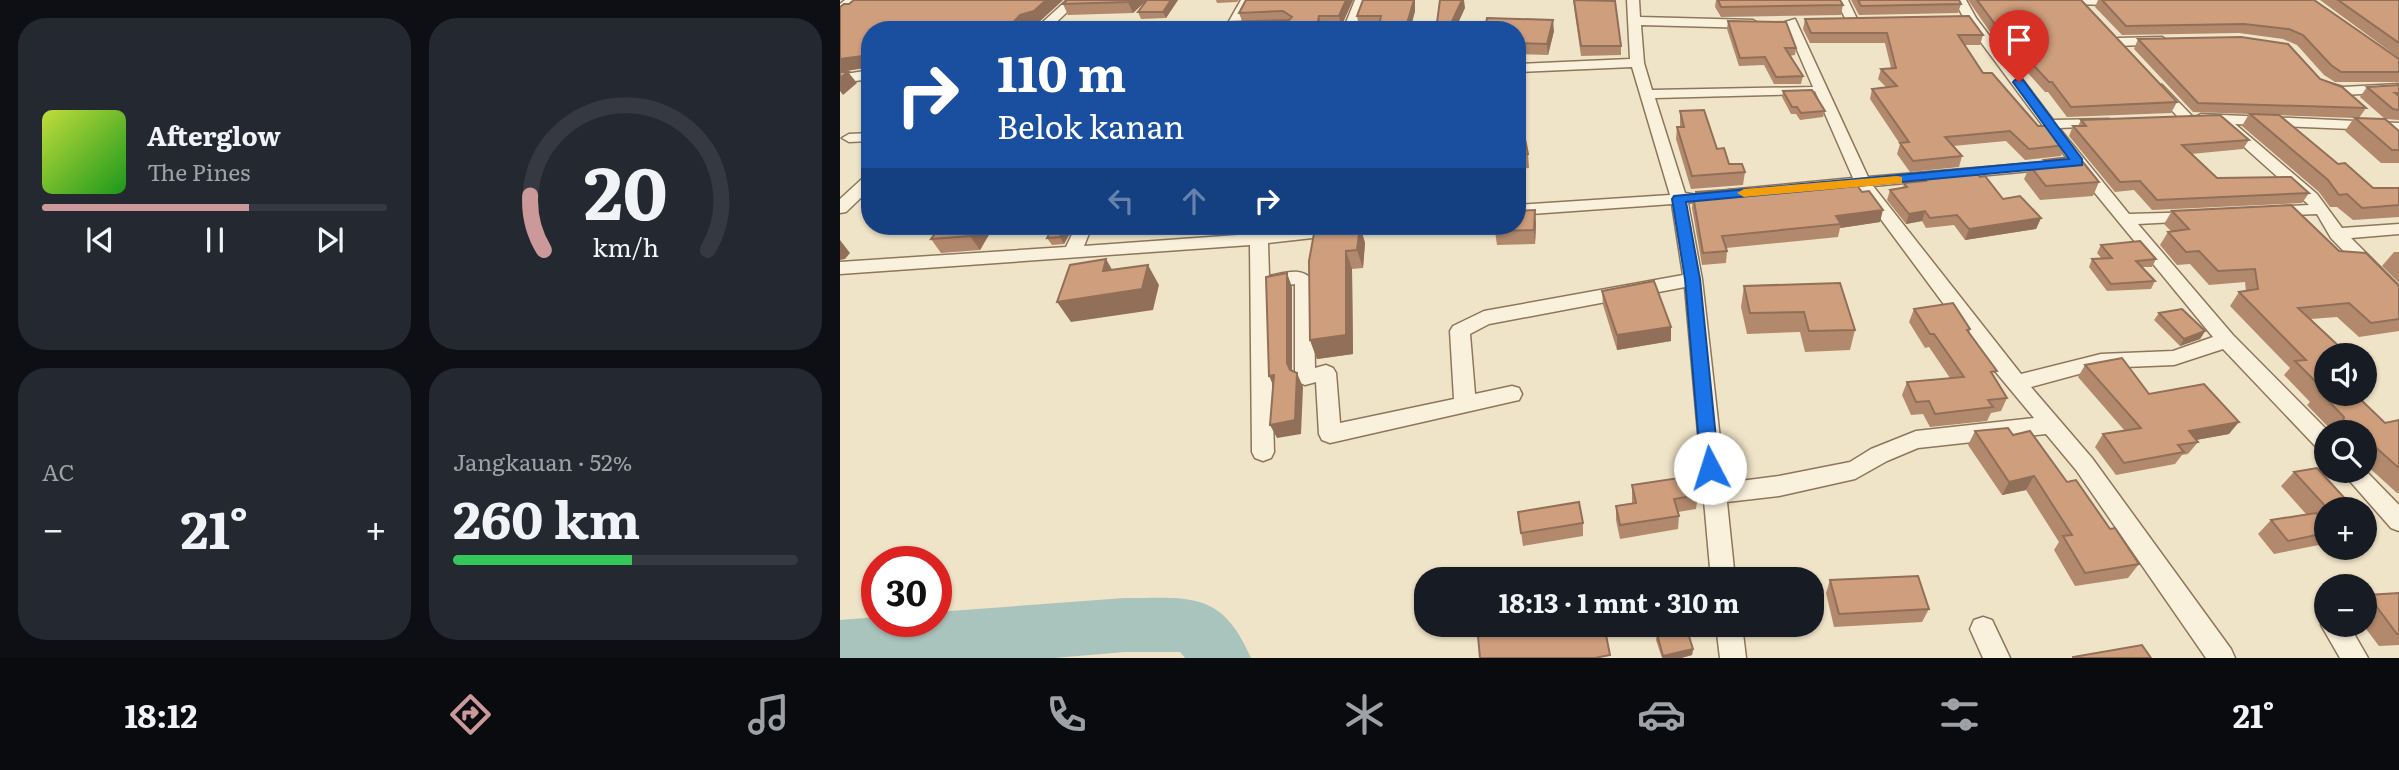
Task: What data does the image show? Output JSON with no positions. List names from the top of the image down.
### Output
{
  "page": {
    "turn": ["110 m", "Belok kanan"],
    "song": ["Afterglow", "The Pines"],
    "map_buttons": ["+", "−"],
    "tile": [
      "AC",
      ["Jangkauan · 52%", "260 km"]
    ],
    "heat": ["−", "21°", "+"],
    "limit": "30",
    "trip": "18:13 · 1 mnt · 310 m",
    "tabs": ["18:12", "21°"],
    "gauge": ["20", "km/h"]
  }
}
